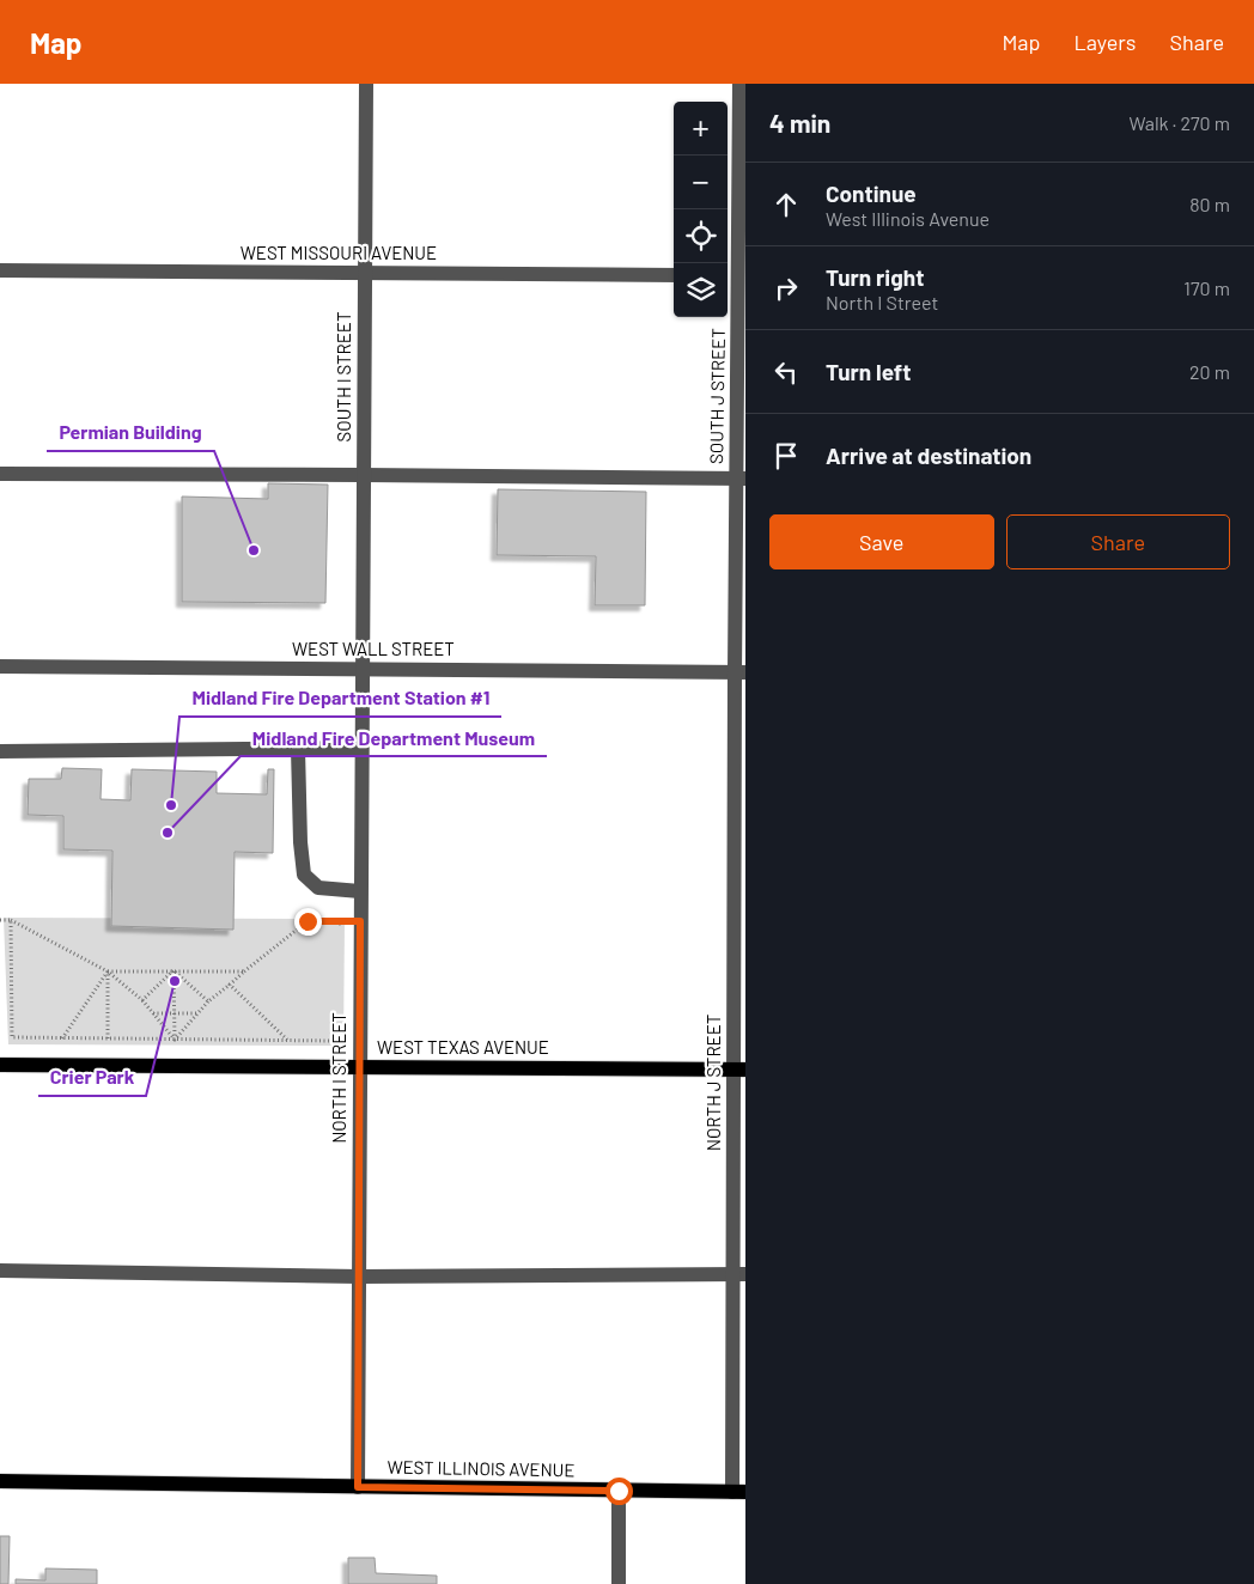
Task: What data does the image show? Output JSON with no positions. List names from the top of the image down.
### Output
{
  "streets": {
    "main road": ["WEST TEXAS AVENUE", "WEST ILLINOIS AVENUE"],
    "street": [
      "WEST MISSOURI AVENUE",
      "SOUTH I STREET",
      "SOUTH J STREET",
      "WEST WALL STREET",
      "NORTH I STREET",
      "NORTH J STREET"
    ]
  },
  "crossings": [
    ["WEST MISSOURI AVENUE", "SOUTH I STREET"],
    ["SOUTH I STREET", "WEST WALL STREET"],
    ["SOUTH I STREET", "NORTH I STREET"],
    ["SOUTH J STREET", "WEST WALL STREET"],
    ["SOUTH J STREET", "NORTH J STREET"],
    ["WEST WALL STREET", "NORTH I STREET"],
    ["WEST WALL STREET", "NORTH J STREET"],
    ["WEST TEXAS AVENUE", "NORTH I STREET"],
    ["WEST TEXAS AVENUE", "NORTH J STREET"],
    ["NORTH I STREET", "WEST ILLINOIS AVENUE"],
    ["NORTH J STREET", "WEST ILLINOIS AVENUE"]
  ],
  "places": [
    "Permian Building",
    "Midland Fire Department Station #1",
    "Midland Fire Department Museum",
    "Crier Park"
  ],
  "page": {
    "header": "Map",
    "nav": ["Map", "Layers", "Share"],
    "heading": ["4 min", "Walk · 270 m"],
    "map_buttons": ["+", "−"],
    "list": [
      ["Continue", "West Illinois Avenue", "80 m"],
      ["Turn right", "North I Street", "170 m"],
      ["Turn left", "20 m"],
      "Arrive at destination"
    ],
    "buttons": ["Save", "Share"]
  }
}
